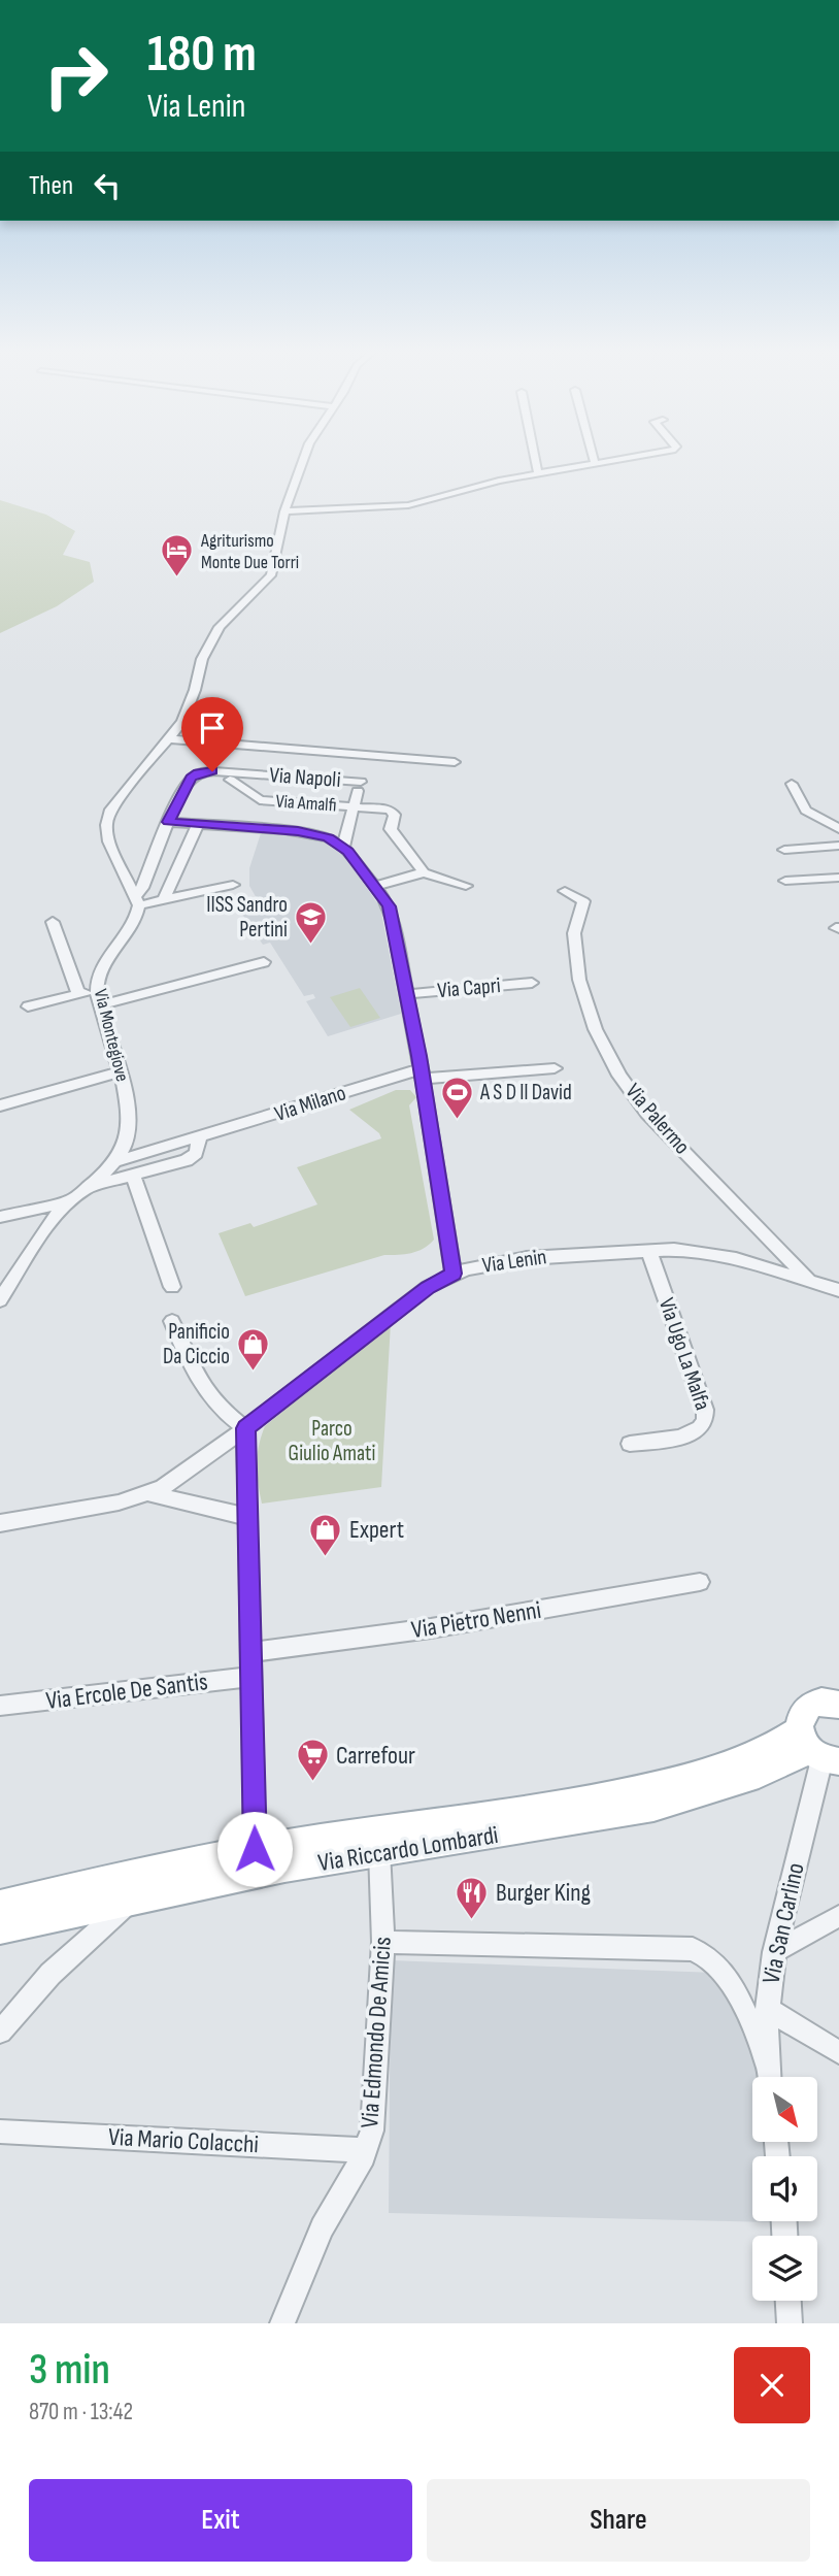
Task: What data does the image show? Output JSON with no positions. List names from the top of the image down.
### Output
{
  "streets": {
    "main road": ["Via Riccardo Lombardi"],
    "street": [
      "Via Napoli",
      "Via Amalfi",
      "Via Capri",
      "Via Montegiove",
      "Via Milano",
      "Via Palermo",
      "Via Lenin",
      "Via Ugo La Malfa",
      "Via Pietro Nenni",
      "Via Ercole De Santis",
      "Via San Carlino",
      "Via Edmondo De Amicis",
      "Via Mario Colacchi"
    ]
  },
  "crossings": [
    ["Via Napoli", "Via Amalfi"],
    ["Via Napoli", "Via Montegiove"],
    ["Via Montegiove", "Via Milano"],
    ["Via Palermo", "Via Lenin"],
    ["Via Lenin", "Via Ugo La Malfa"],
    ["Via Riccardo Lombardi", "Via San Carlino"],
    ["Via Riccardo Lombardi", "Via Edmondo De Amicis"],
    ["Via Edmondo De Amicis", "Via Mario Colacchi"]
  ],
  "parks": ["Parco Giulio Amati"],
  "places": {
    "hotel": ["Agriturismo Monte Due Torri"],
    "school or university": ["IISS Sandro Pertini"],
    "sports": ["A S D Il David"],
    "shop": ["Panificio Da Ciccio", "Expert"],
    "supermarket": ["Carrefour"],
    "restaurant": ["Burger King"]
  },
  "north": "bottom right",
  "page": {
    "turn": ["180 m", "Via Lenin"],
    "then": "Then",
    "heading": ["3 min", "870 m · 13:42"],
    "buttons": ["Exit", "Share"]
  }
}
